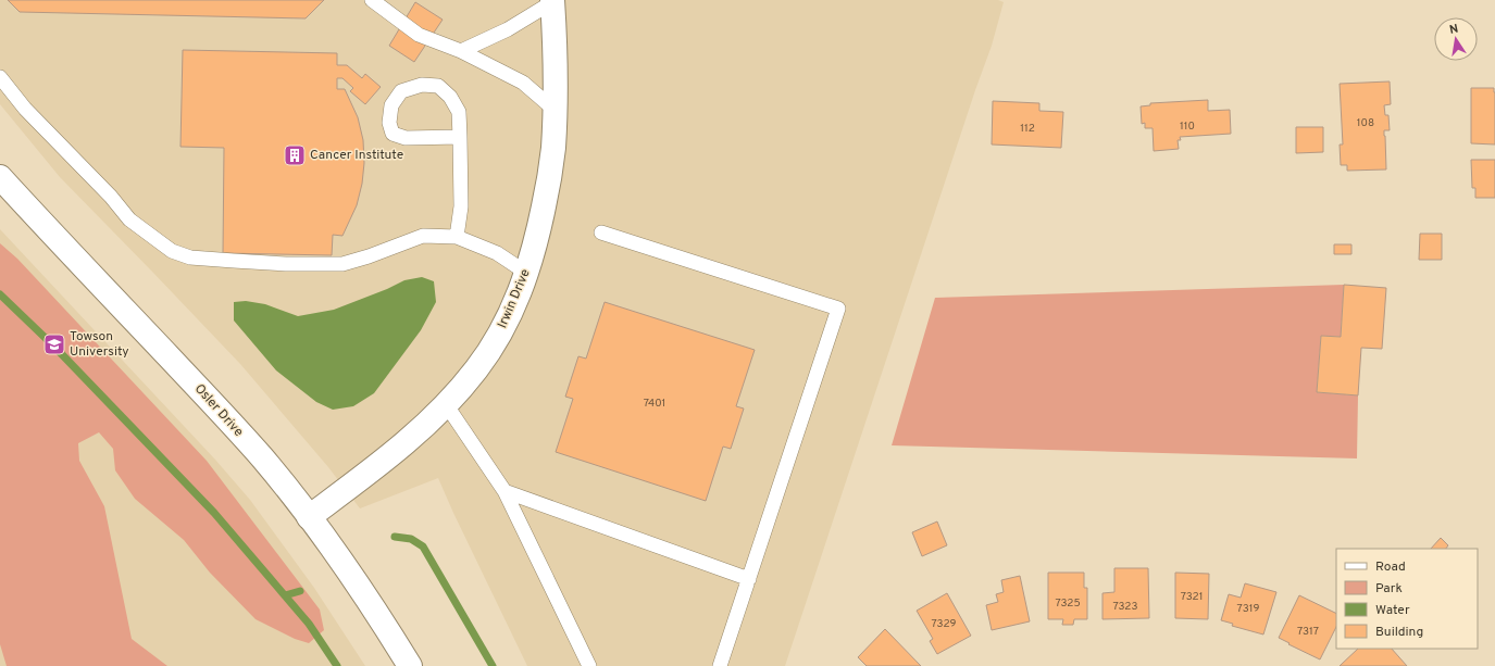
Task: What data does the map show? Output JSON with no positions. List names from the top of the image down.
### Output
{
  "streets": {
    "street": ["Irwin Drive", "Osler Drive"]
  },
  "crossings": [
    ["Irwin Drive", "Osler Drive"]
  ],
  "places": {
    "building": ["Cancer Institute"],
    "school or university": ["Towson University"]
  },
  "house_numbers": [
    "108",
    "110",
    "112",
    "7401",
    "7321",
    "7325",
    "7323",
    "7319",
    "7329",
    "7317"
  ],
  "legend": [
    "Road",
    "Park",
    "Water",
    "Building"
  ],
  "north": "top"
}
